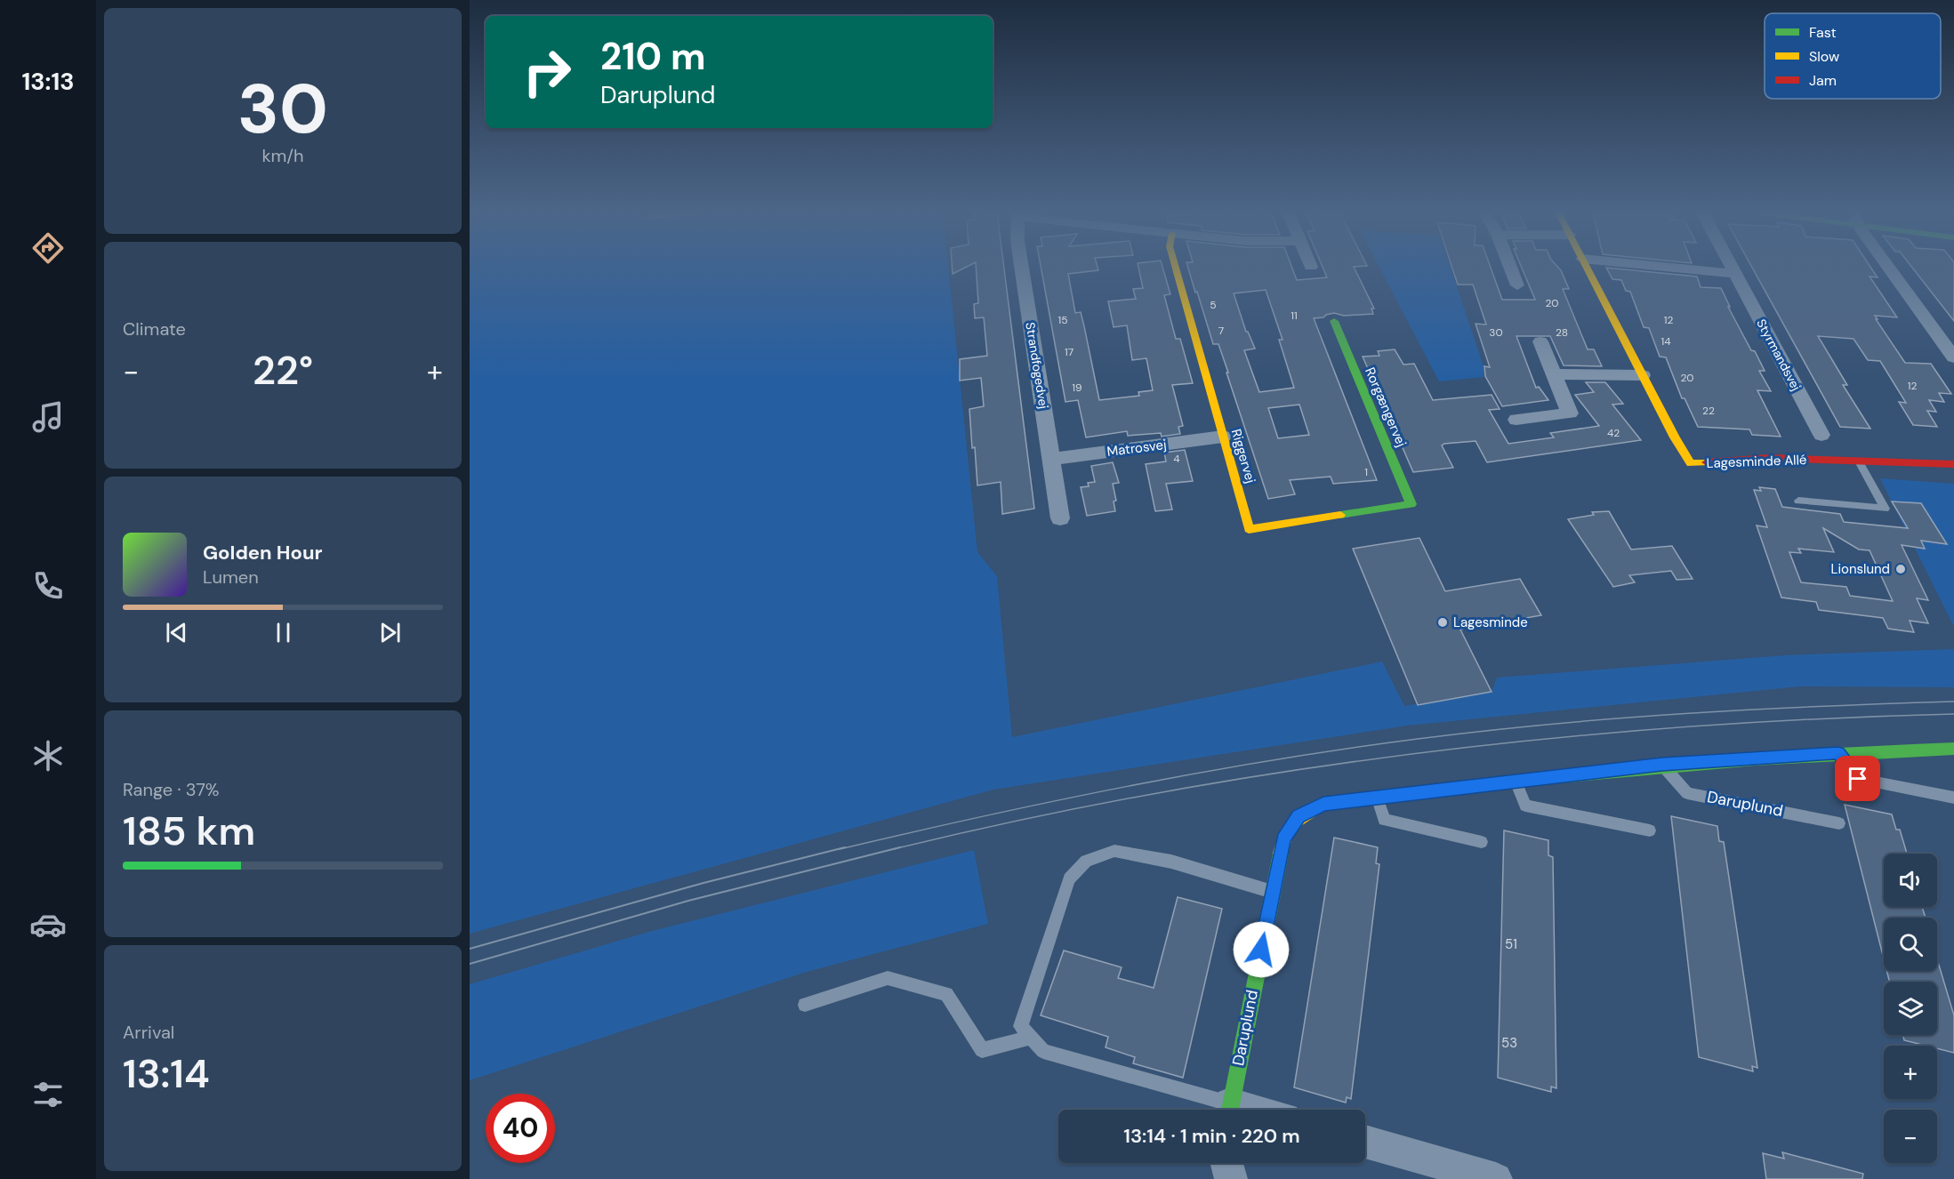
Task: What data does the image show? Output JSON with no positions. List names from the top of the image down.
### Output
{
  "streets": {
    "street": [
      "Styrmandsvej",
      "Strandfogedvej",
      "Rorgængervej",
      "Matrosvej",
      "Riggervej",
      "Lagesminde Allé",
      "Daruplund"
    ]
  },
  "crossings": [
    ["Strandfogedvej", "Matrosvej"],
    ["Rorgængervej", "Riggervej"],
    ["Matrosvej", "Riggervej"]
  ],
  "places": ["Lionslund", "Lagesminde"],
  "house_numbers": [
    "20",
    "5",
    "11",
    "15",
    "12",
    "7",
    "30",
    "28",
    "14",
    "17",
    "20",
    "12",
    "19",
    "22",
    "42",
    "4",
    "1",
    "51",
    "53"
  ],
  "legend": ["Fast", "Slow", "Jam"],
  "page": {
    "tabs": "13:13",
    "tile": [
      ["30", "km/h"],
      "Climate",
      ["Range · 37%", "185 km"],
      ["Arrival", "13:14"]
    ],
    "turn": ["210 m", "Daruplund"],
    "heat": ["−", "22°", "+"],
    "song": ["Golden Hour", "Lumen"],
    "map_buttons": ["+", "−"],
    "limit": "40",
    "trip": "13:14 · 1 min · 220 m"
  }
}
